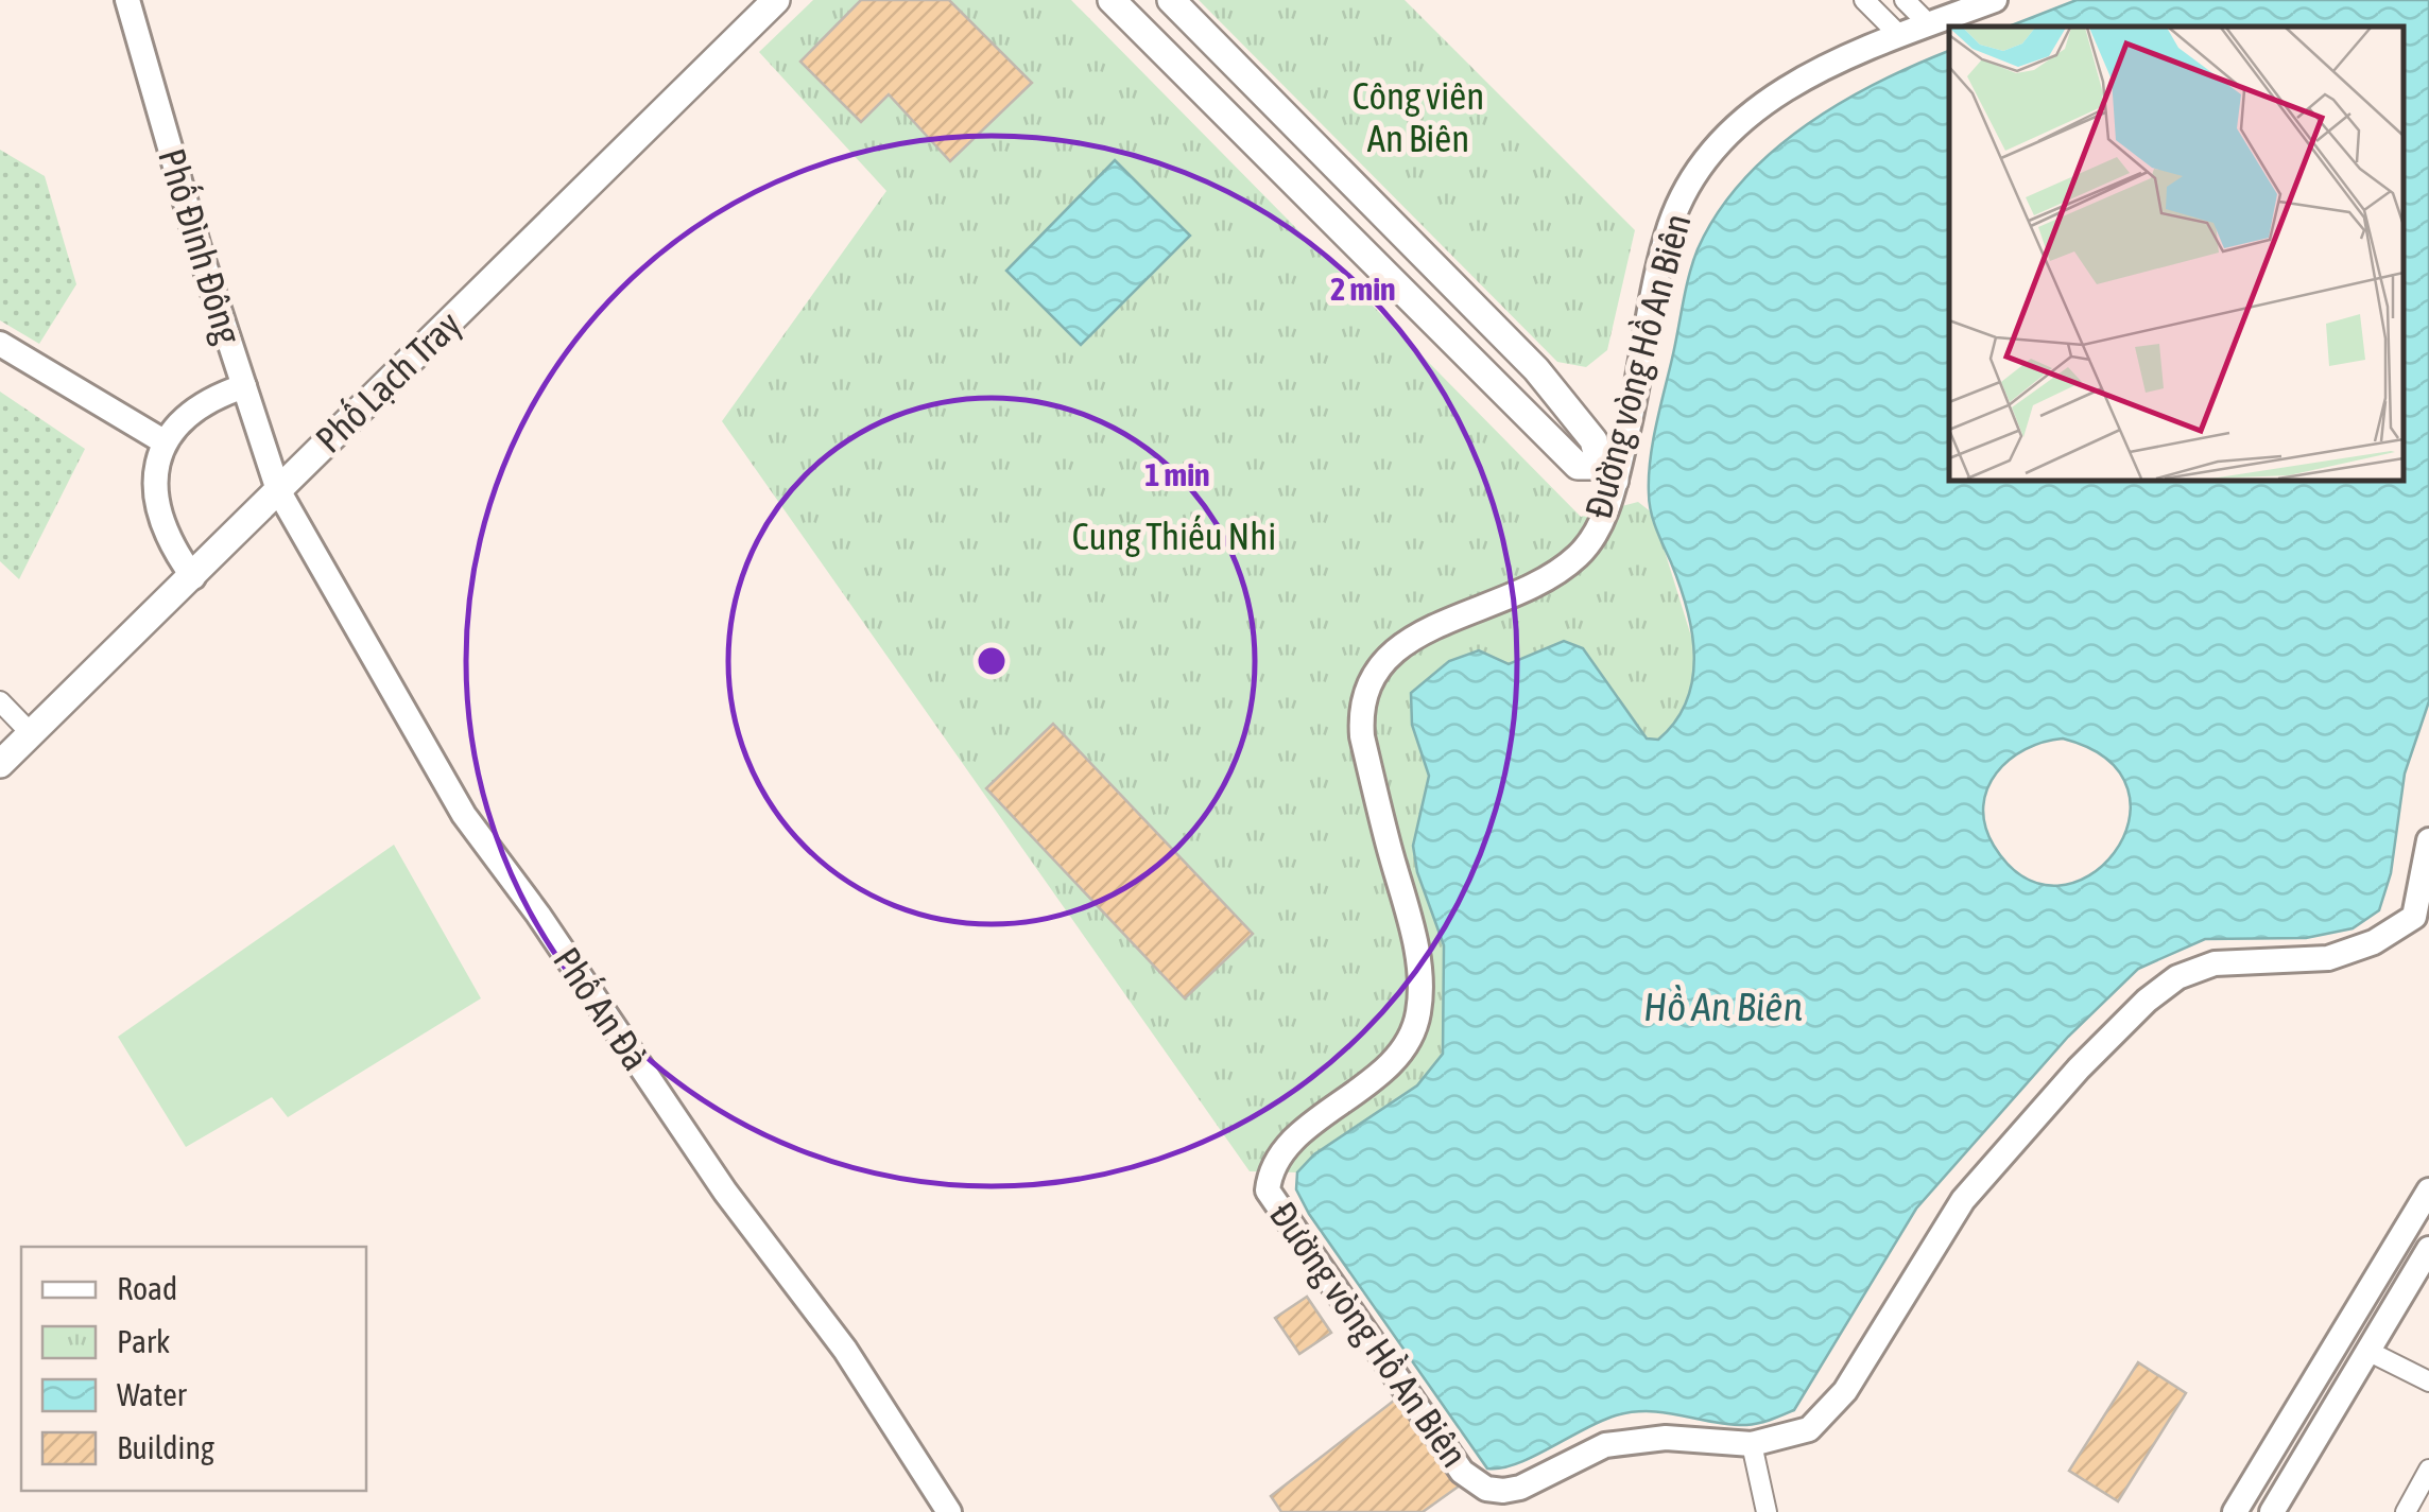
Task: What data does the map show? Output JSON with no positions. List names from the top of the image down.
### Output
{
  "streets": {
    "main road": ["Phố Lạch Tray"],
    "street": ["Phố Đình Đông", "Đường vòng Hồ An Biên", "Phố An Đà"]
  },
  "crossings": [
    ["Phố Đình Đông", "Phố Lạch Tray"],
    ["Phố Đình Đông", "Phố An Đà"],
    ["Phố Lạch Tray", "Phố An Đà"]
  ],
  "water": ["Hồ An Biên"],
  "parks": ["Công viên An Biên", "Cung Thiếu Nhi"],
  "legend": [
    "Road",
    "Park",
    "Water",
    "Building"
  ],
  "rings": ["2 min", "1 min"]
}
